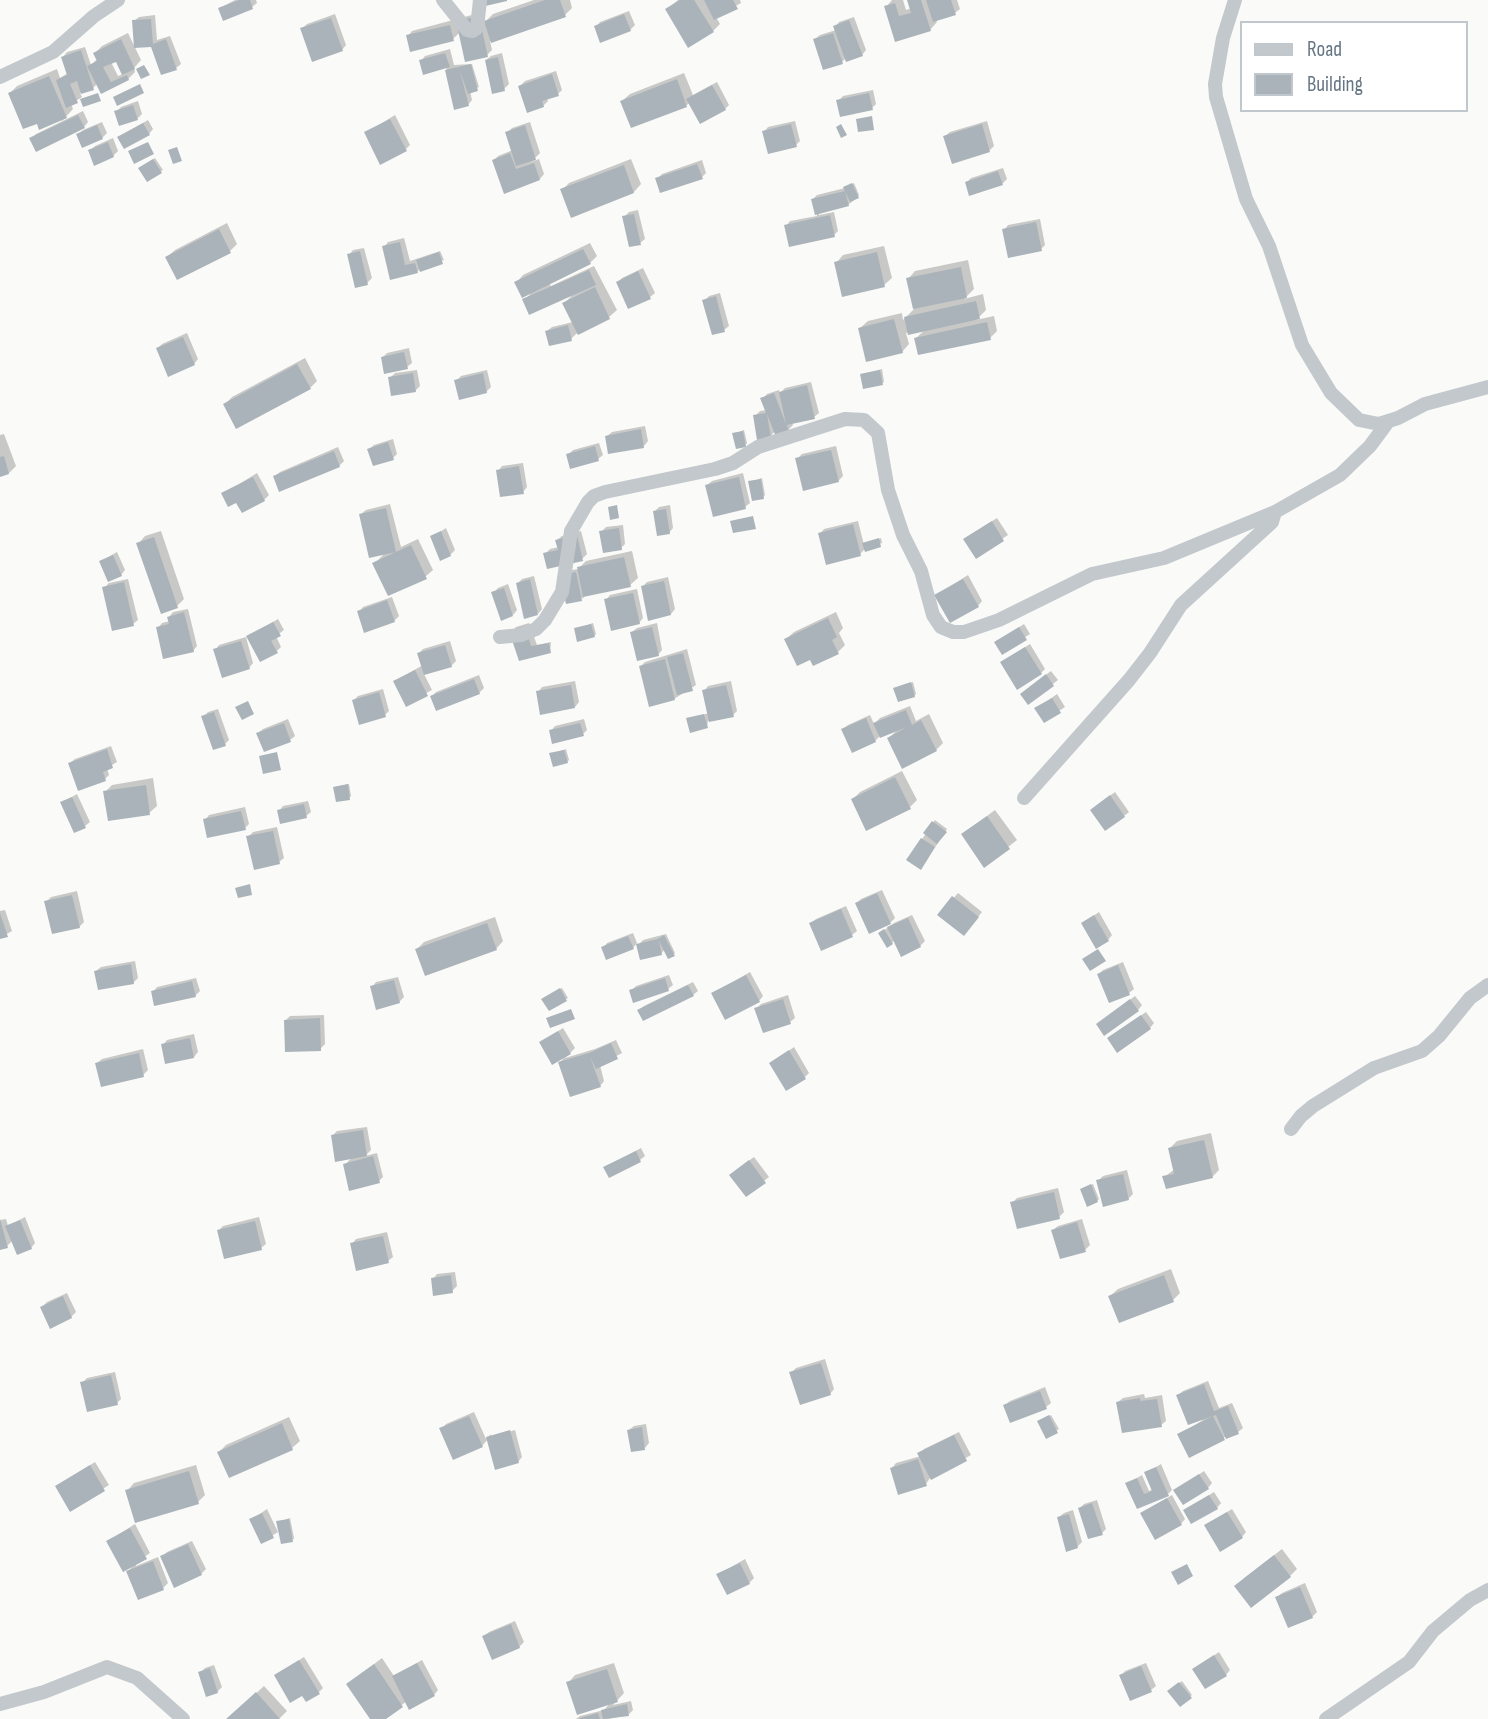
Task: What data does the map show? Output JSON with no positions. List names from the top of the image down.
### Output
{
  "legend": ["Road", "Building"]
}
